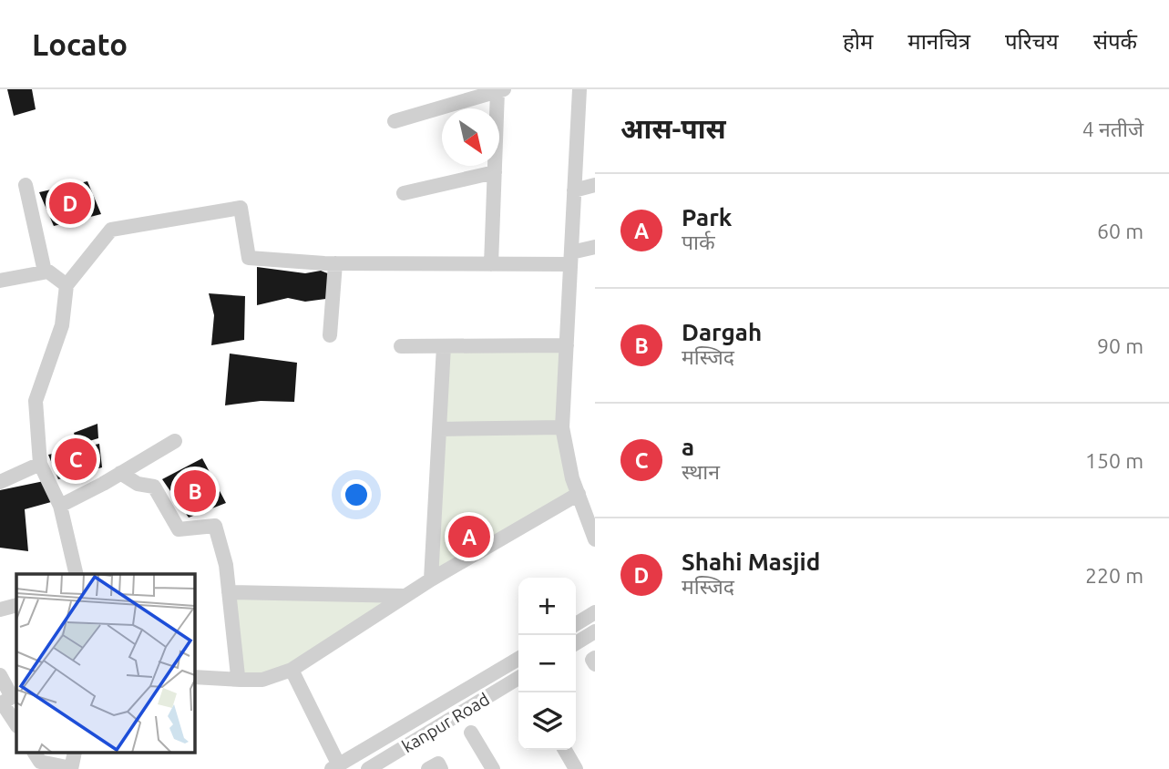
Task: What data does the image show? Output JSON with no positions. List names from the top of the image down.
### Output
{
  "streets": {
    "street": ["kanpur Road"]
  },
  "north": "bottom right",
  "page": {
    "header": "Locato",
    "nav": [
      "होम",
      "मानचित्र",
      "परिचय",
      "संपर्क"
    ],
    "heading": ["आस-पास", "4 नतीजे"],
    "list": [
      {
        "mark": "A",
        "name": "Park",
        "note": "पार्क",
        "value": "60 m"
      },
      {
        "mark": "B",
        "name": "Dargah",
        "note": "मस्जिद",
        "value": "90 m"
      },
      {
        "mark": "C",
        "name": "a",
        "note": "स्थान",
        "value": "150 m"
      },
      {
        "mark": "D",
        "name": "Shahi Masjid",
        "note": "मस्जिद",
        "value": "220 m"
      }
    ],
    "pins": [
      "D",
      "C",
      "B",
      "A"
    ],
    "map_buttons": ["+", "−"]
  }
}
